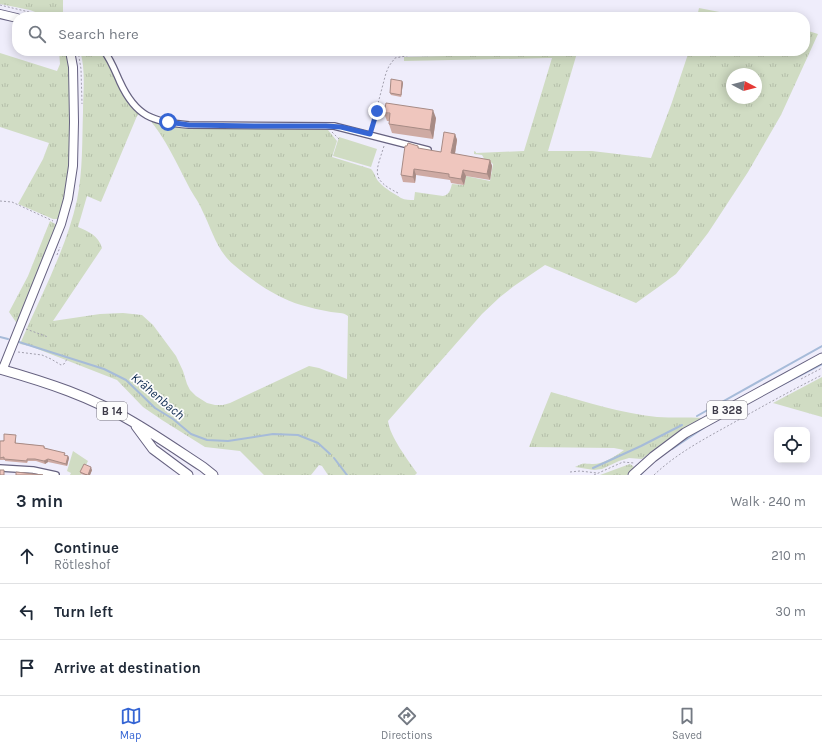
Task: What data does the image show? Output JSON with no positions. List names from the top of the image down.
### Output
{
  "streets": {
    "main road": ["B 328", "B 14"]
  },
  "water": ["Krähenbach"],
  "north": "right",
  "page": {
    "search": "Search here",
    "heading": ["3 min", "Walk · 240 m"],
    "list": [
      ["Continue", "Rötleshof", "210 m"],
      ["Turn left", "30 m"],
      "Arrive at destination"
    ],
    "nav": ["Map", "Directions", "Saved"]
  }
}
